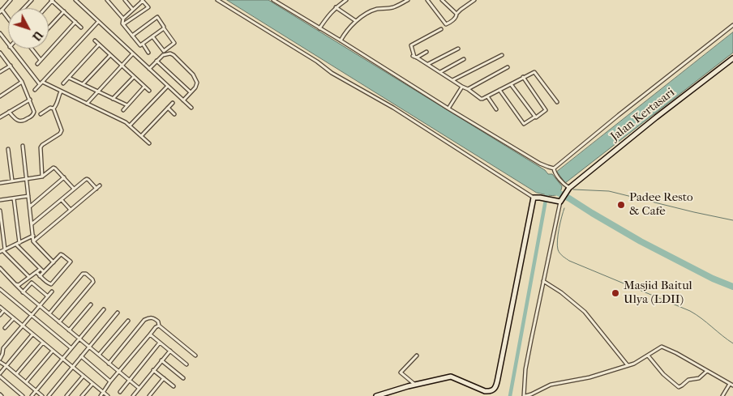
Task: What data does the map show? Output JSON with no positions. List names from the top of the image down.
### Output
{
  "streets": {
    "street": ["Jalan Kertasari"]
  },
  "places": ["Padee Resto & Cafe", "Masjid Baitul Ulya (LDII)"],
  "north": "bottom right"
}
